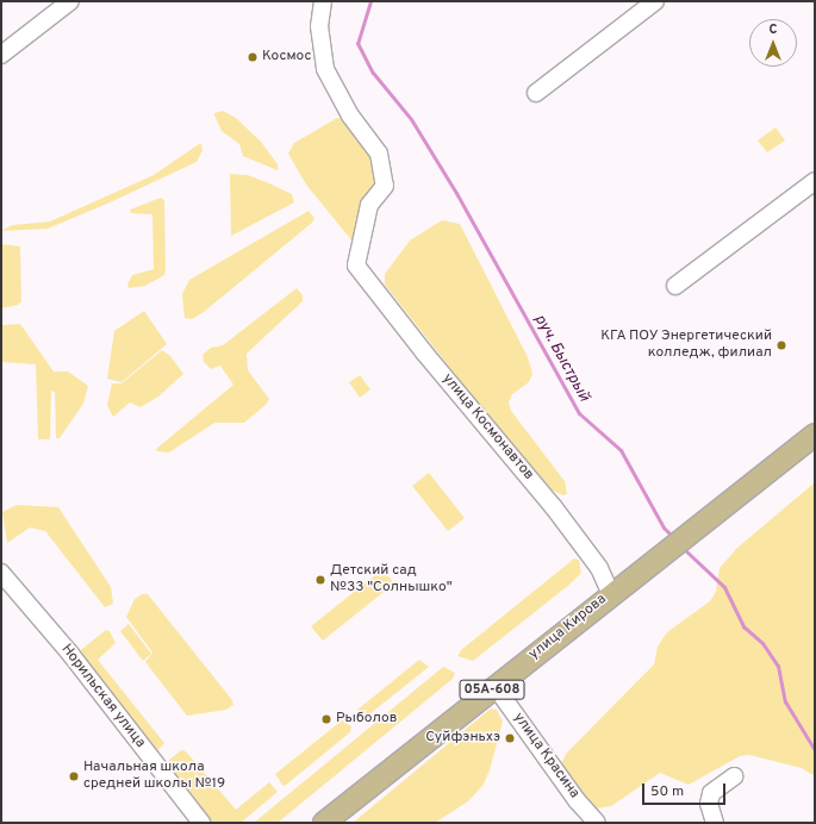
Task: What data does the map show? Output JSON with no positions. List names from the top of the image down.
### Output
{
  "streets": {
    "main road": ["улица Кирова", "05А-608"],
    "street": ["улица Космонавтов", "Норильская улица", "улица Красина"]
  },
  "crossings": [
    ["улица Космонавтов", "улица Кирова"],
    ["улица Кирова", "улица Красина"]
  ],
  "water": ["руч. Быстрый"],
  "places": [
    "Космос",
    "КГА ПОУ Энергетический колледж, филиал",
    "Детский сад №33 \"Солнышко\"",
    "Рыболов",
    "Суйфэньхэ",
    "Начальная школа средней школы №19"
  ],
  "scale_bar": "50 m",
  "north": "top"
}
